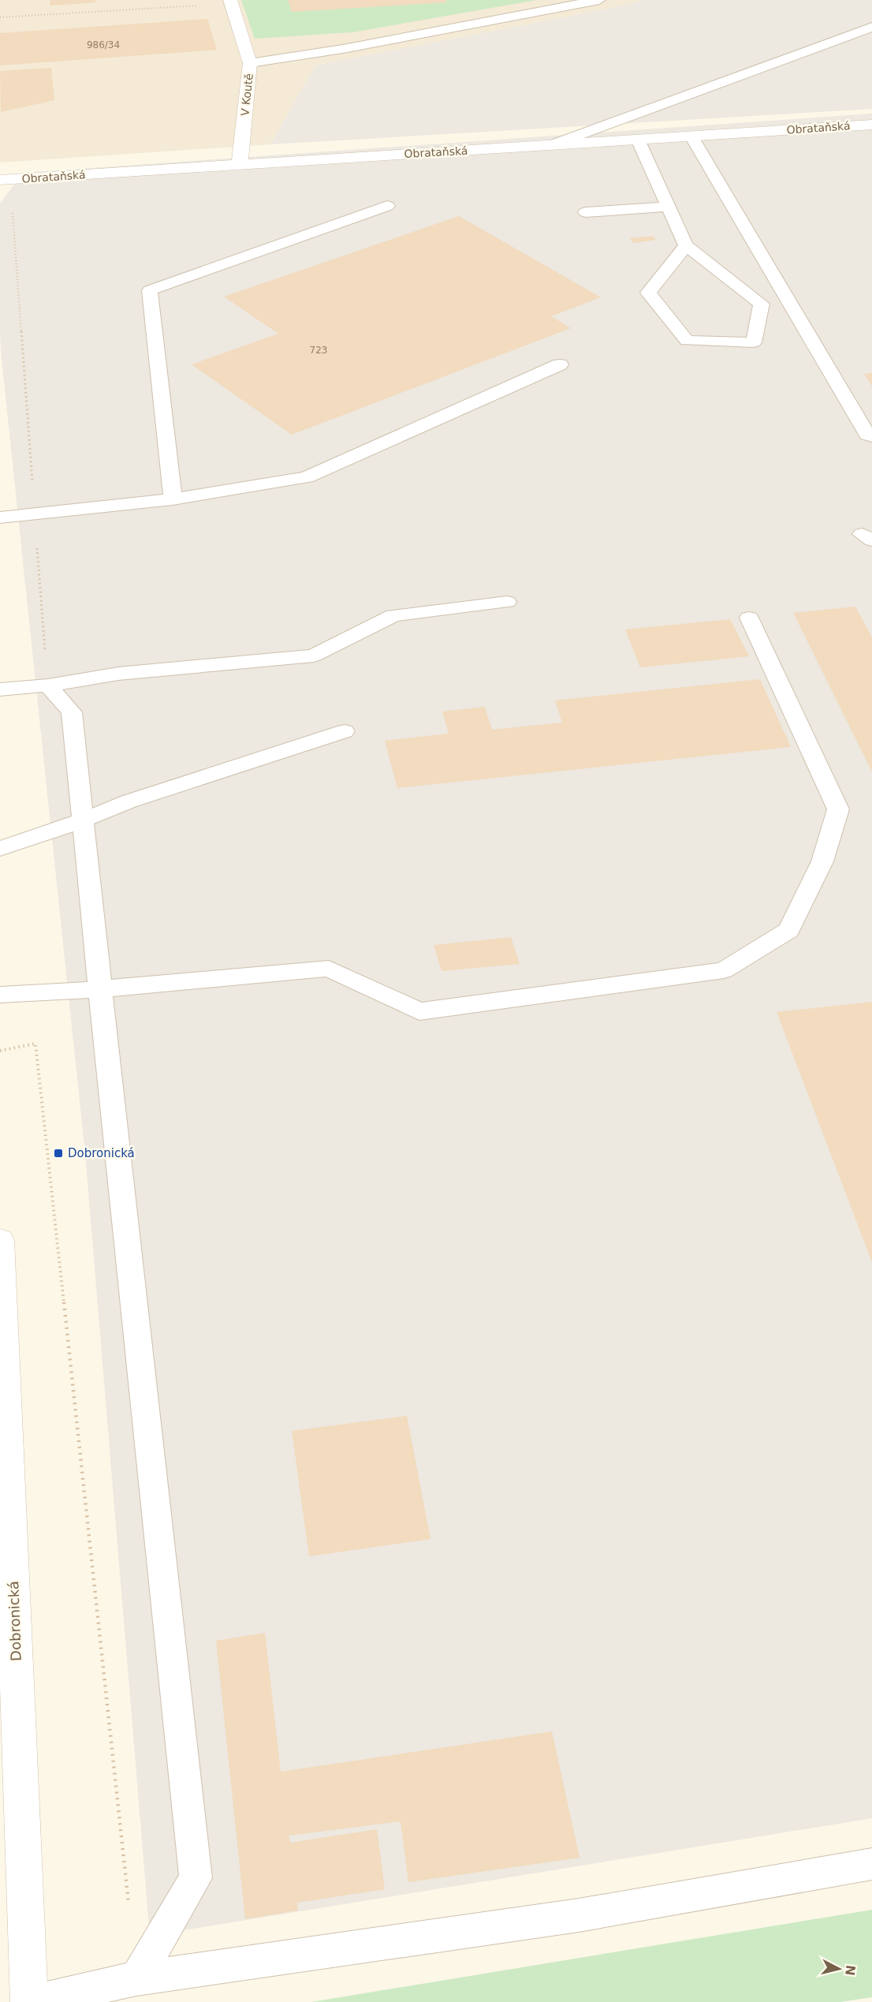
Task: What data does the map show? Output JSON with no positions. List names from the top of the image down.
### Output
{
  "streets": {
    "street": ["V Koutě", "Obrataňská", "Dobronická"]
  },
  "crossings": [
    ["V Koutě", "Obrataňská"]
  ],
  "places": {
    "transit": ["Dobronická"]
  },
  "house_numbers": ["986/34", "723"],
  "north": "right"
}
